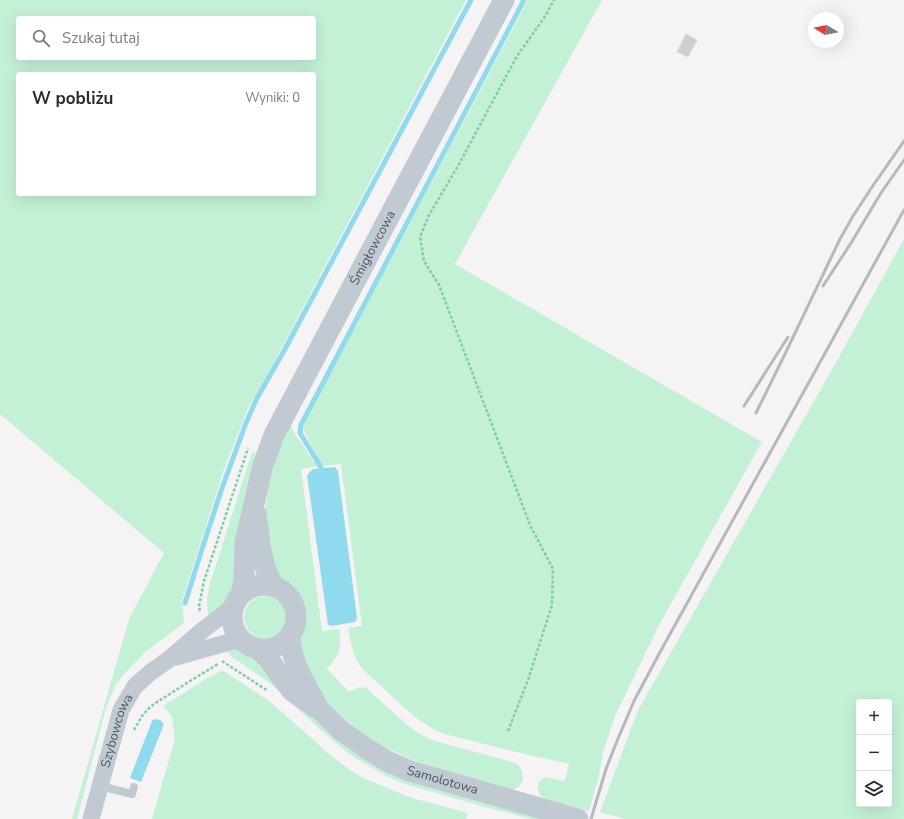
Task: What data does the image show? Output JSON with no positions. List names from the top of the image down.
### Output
{
  "streets": {
    "street": ["Śmigłowcowa", "Szybowcowa", "Samolotowa"]
  },
  "crossings": [
    ["Śmigłowcowa", "Szybowcowa"],
    ["Śmigłowcowa", "Samolotowa"],
    ["Szybowcowa", "Samolotowa"]
  ],
  "north": "left",
  "page": {
    "search": "Szukaj tutaj",
    "heading": ["W pobliżu", "Wyniki: 0"],
    "map_buttons": ["+", "−"]
  }
}
